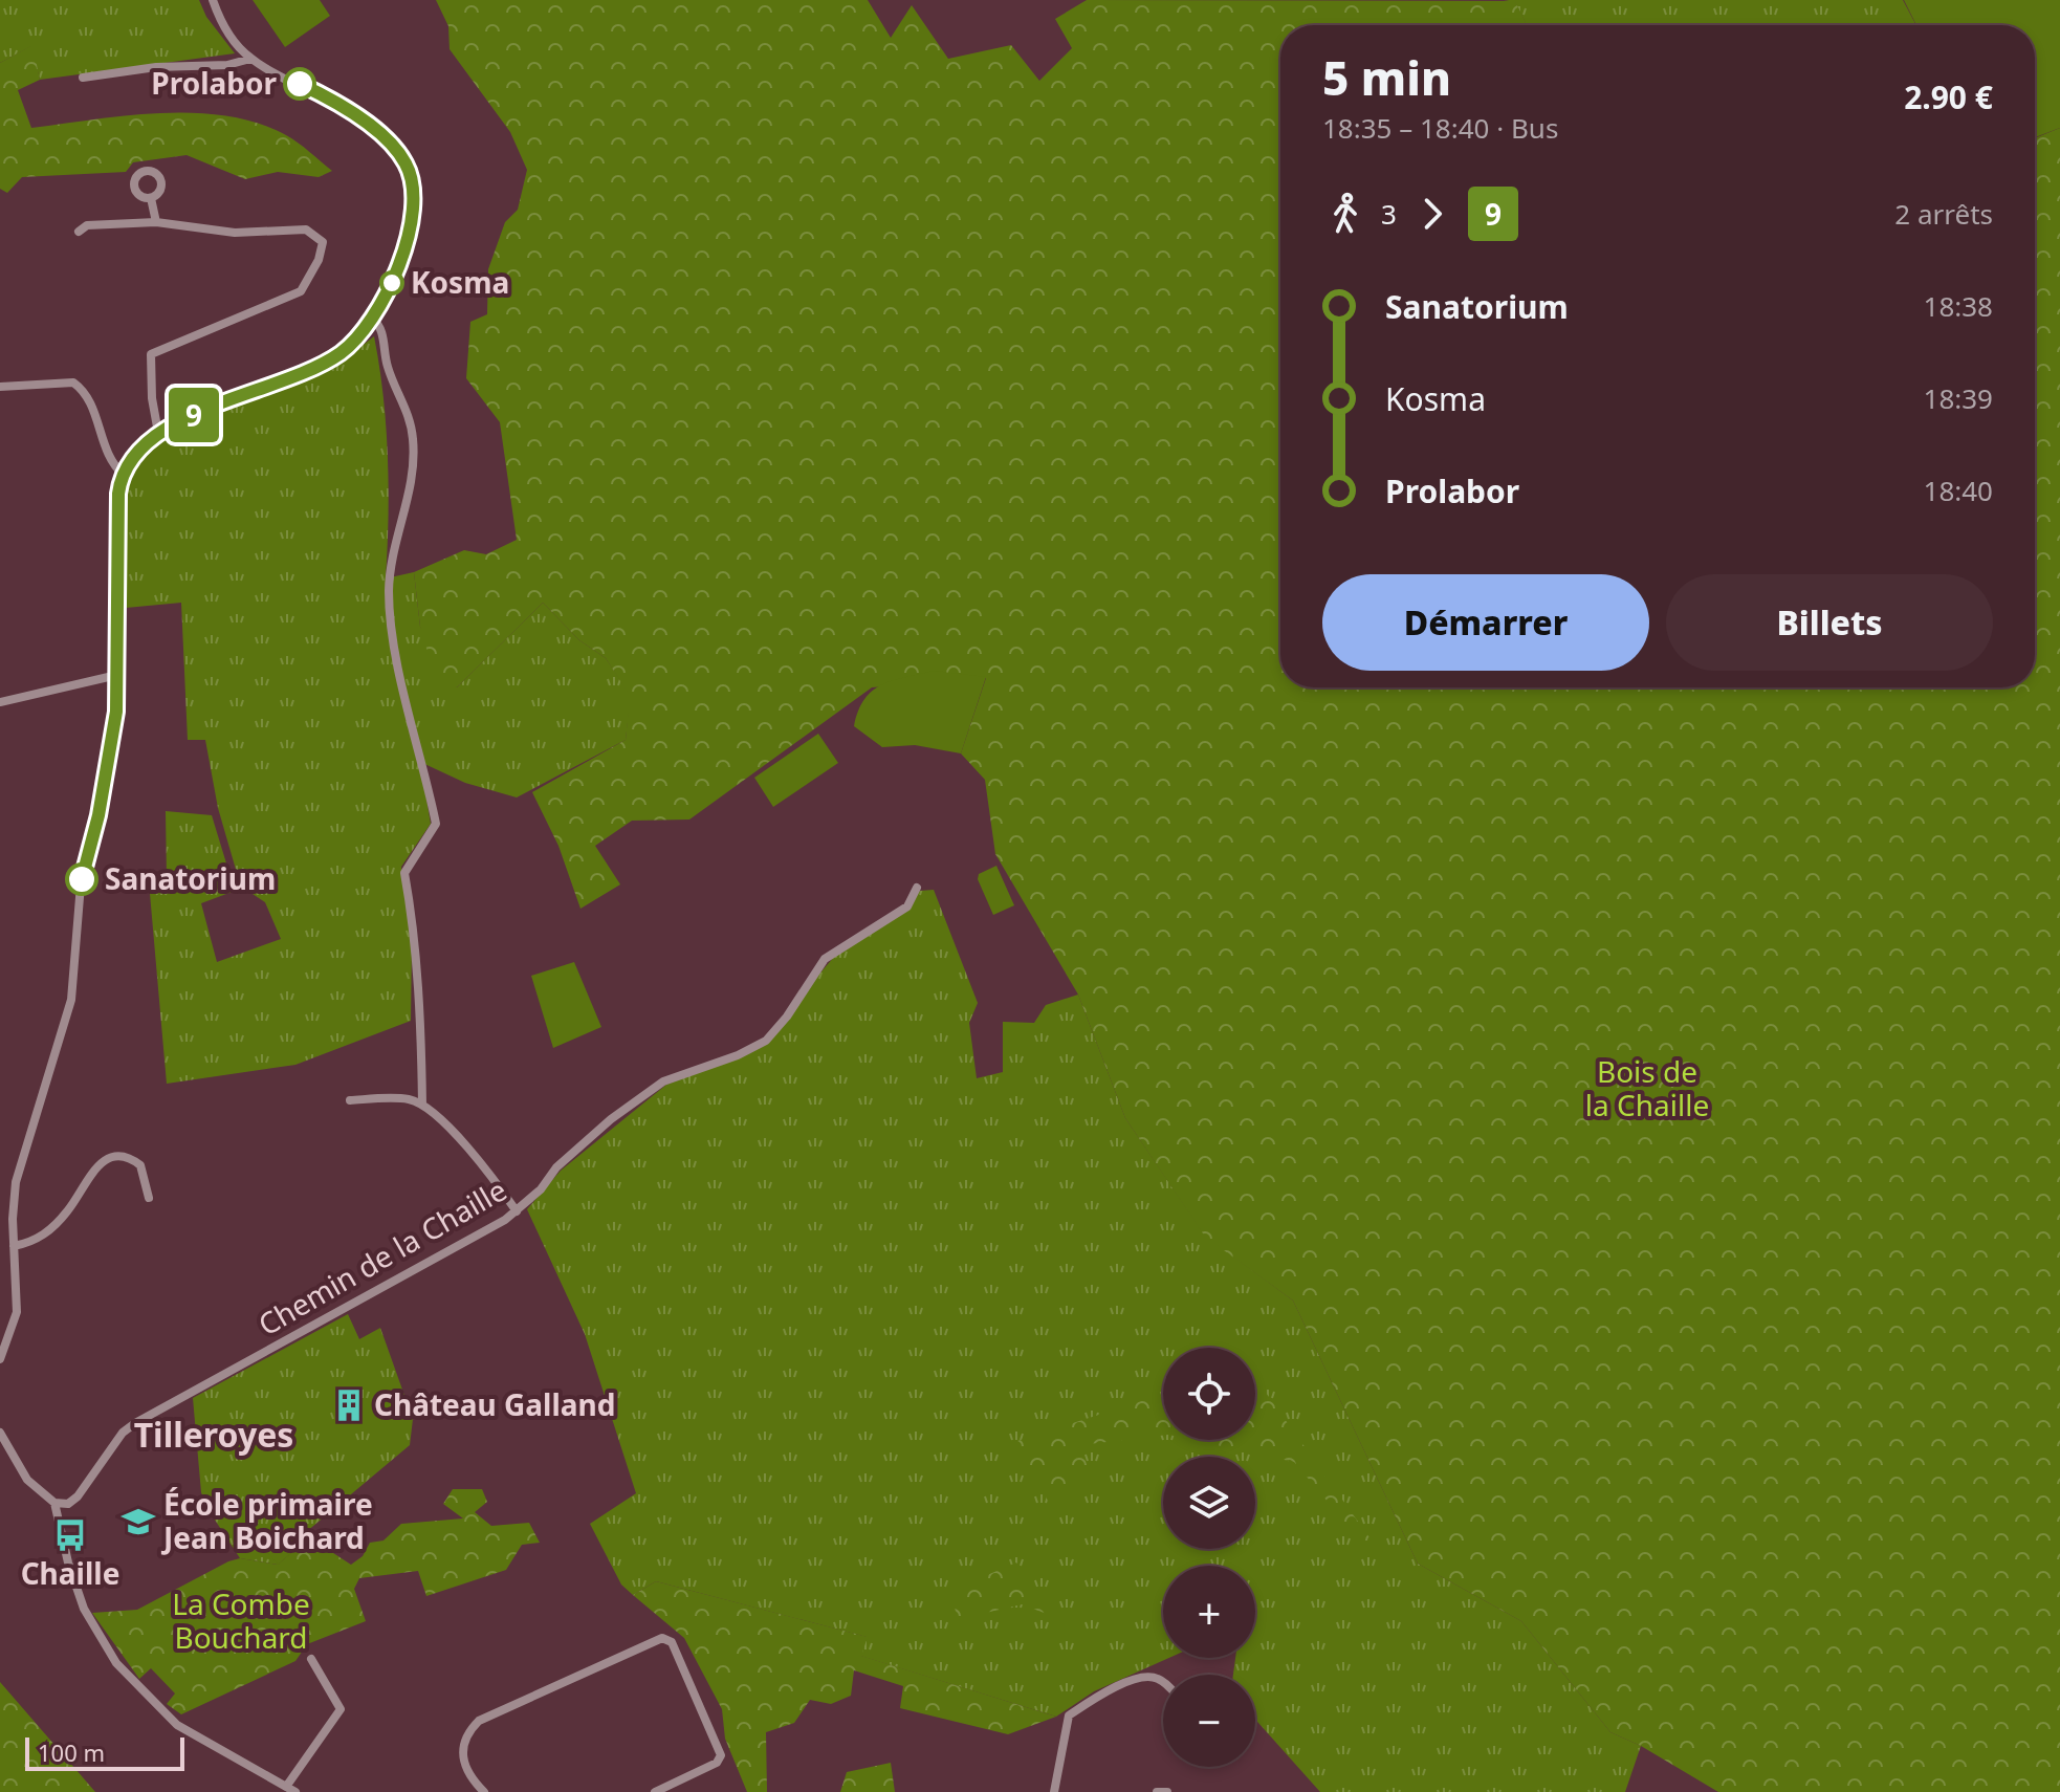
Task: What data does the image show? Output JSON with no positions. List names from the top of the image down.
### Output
{
  "streets": {
    "street": ["Chemin de la Chaille"]
  },
  "districts": ["Tilleroyes"],
  "parks": ["Bois de la Chaille", "La Combe Bouchard"],
  "places": {
    "other": ["Prolabor", "Kosma", "Sanatorium"],
    "building": ["Château Galland"],
    "school or university": ["École primaire Jean Boichard"],
    "bus stop": ["Chaille"]
  },
  "lines": ["bus line 9"],
  "scale_bar": "100 m",
  "page": {
    "on_map": "9",
    "heading": ["5 min", "18:35 – 18:40 · Bus", "2.90 €"],
    "legs": ["3", "9", "2 arrêts"],
    "list": [
      {
        "name": "Sanatorium",
        "value": "18:38"
      },
      {
        "name": "Kosma",
        "value": "18:39"
      },
      {
        "name": "Prolabor",
        "value": "18:40"
      }
    ],
    "buttons": ["Démarrer", "Billets"],
    "map_buttons": ["+", "−"],
    "scale": "100 m"
  }
}
